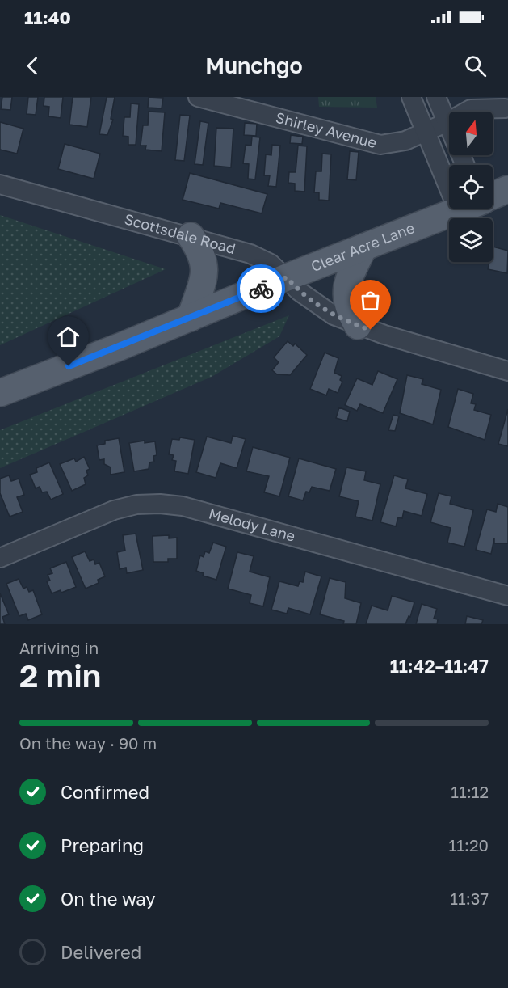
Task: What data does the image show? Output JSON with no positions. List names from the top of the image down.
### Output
{
  "streets": {
    "main road": ["Clear Acre Lane"],
    "street": ["Shirley Avenue", "Scottsdale Road", "Melody Lane"]
  },
  "crossings": [
    ["Scottsdale Road", "Clear Acre Lane"]
  ],
  "north": "top",
  "page": {
    "status": "11:40",
    "header": "Munchgo",
    "heading": ["2 min", "Arriving in", "11:42–11:47"],
    "bar": "On the way · 90 m",
    "list": [
      ["Confirmed", "11:12"],
      ["Preparing", "11:20"],
      ["On the way", "11:37"],
      "Delivered"
    ]
  }
}
